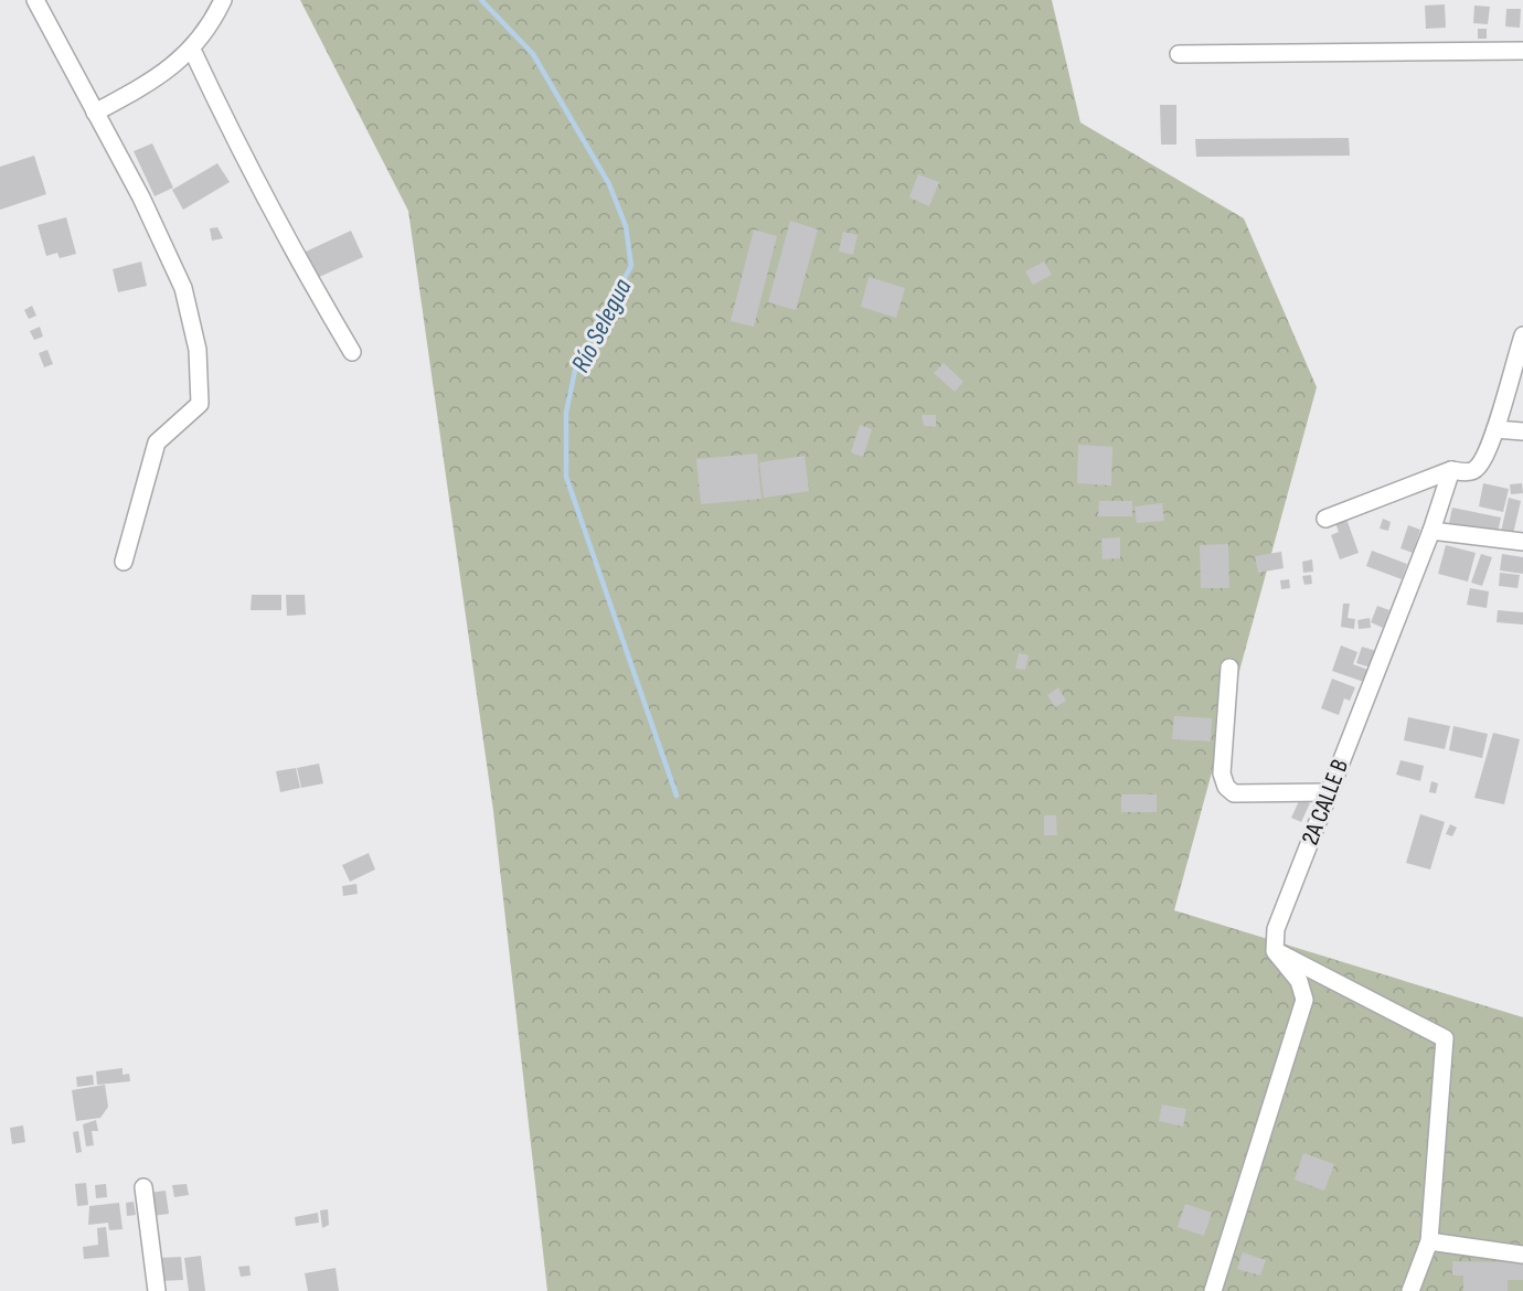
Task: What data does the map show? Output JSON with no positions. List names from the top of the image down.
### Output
{
  "streets": {
    "street": ["2A CALLE B"]
  },
  "water": ["Río Selegua"]
}
